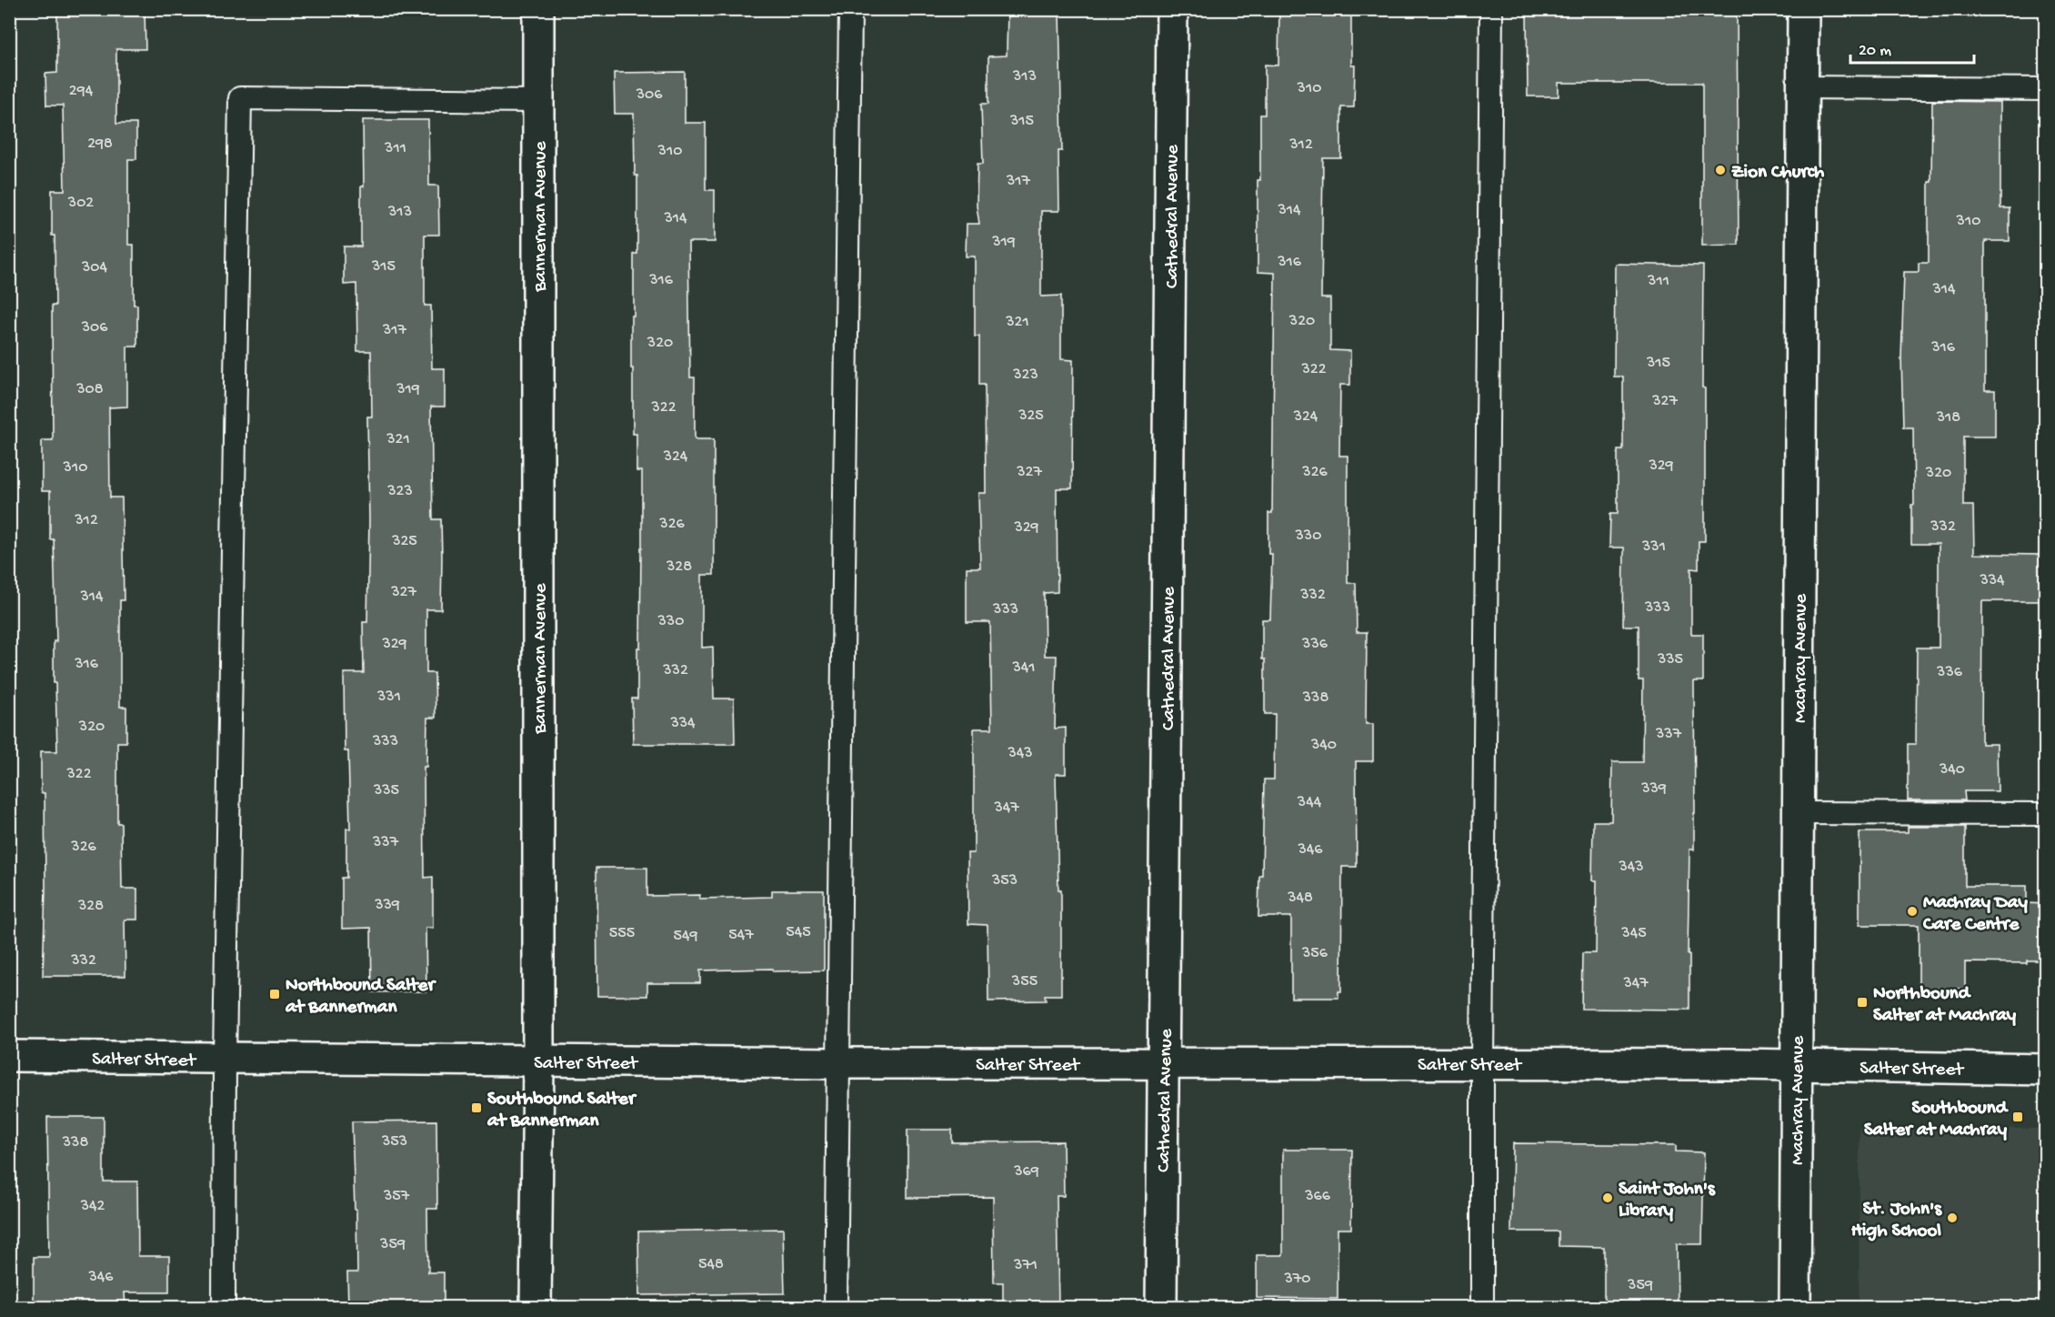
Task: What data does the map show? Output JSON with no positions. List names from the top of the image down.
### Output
{
  "streets": {
    "street": [
      "Bannerman Avenue",
      "Cathedral Avenue",
      "Machray Avenue",
      "Salter Street"
    ]
  },
  "crossings": [
    ["Bannerman Avenue", "Salter Street"],
    ["Cathedral Avenue", "Salter Street"],
    ["Machray Avenue", "Salter Street"]
  ],
  "places": {
    "other": [
      "Zion Church",
      "Machray Day Care Centre",
      "Saint John's Library",
      "St. John's High School"
    ],
    "transit": [
      "Northbound Salter at Bannerman",
      "Northbound Salter at Machray",
      "Southbound Salter at Bannerman",
      "Southbound Salter at Machray"
    ]
  },
  "house_numbers": [
    "313",
    "310",
    "294",
    "306",
    "315",
    "298",
    "312",
    "311",
    "310",
    "317",
    "302",
    "314",
    "313",
    "314",
    "310",
    "319",
    "316",
    "315",
    "304",
    "316",
    "311",
    "314",
    "320",
    "321",
    "306",
    "317",
    "320",
    "316",
    "315",
    "322",
    "323",
    "308",
    "319",
    "327",
    "322",
    "325",
    "324",
    "318",
    "321",
    "324",
    "329",
    "310",
    "327",
    "326",
    "320",
    "323",
    "312",
    "326",
    "332",
    "329",
    "330",
    "325",
    "331",
    "328",
    "334",
    "327",
    "332",
    "314",
    "333",
    "333",
    "330",
    "329",
    "336",
    "335",
    "316",
    "341",
    "332",
    "336",
    "331",
    "338",
    "334",
    "320",
    "337",
    "333",
    "340",
    "343",
    "340",
    "322",
    "339",
    "335",
    "344",
    "347",
    "337",
    "326",
    "346",
    "343",
    "353",
    "348",
    "339",
    "328",
    "545",
    "555",
    "345",
    "547",
    "549",
    "356",
    "332",
    "355",
    "347",
    "353",
    "338",
    "369",
    "357",
    "366",
    "342",
    "359",
    "548",
    "371",
    "346",
    "370",
    "359"
  ],
  "scale_bar": "20 m"
}
